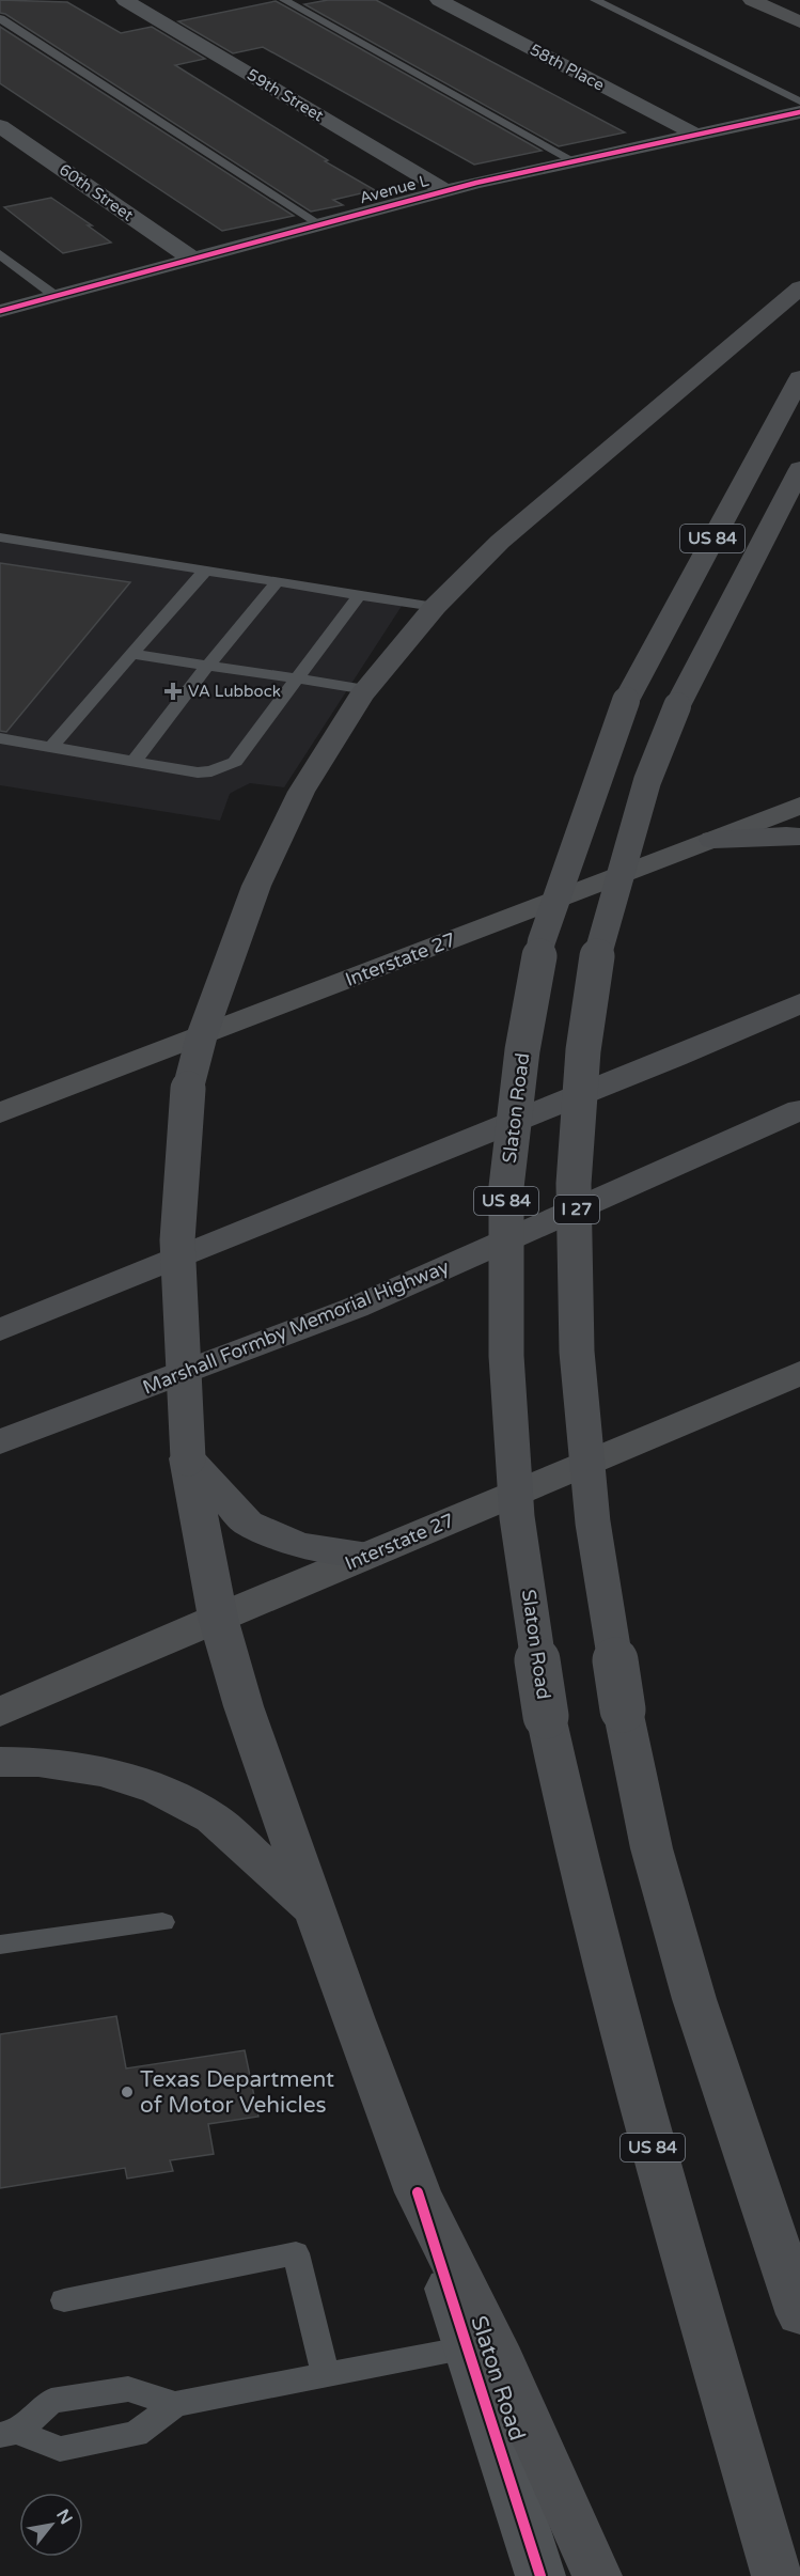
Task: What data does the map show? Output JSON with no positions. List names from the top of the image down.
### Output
{
  "streets": {
    "highway": [
      "US 84",
      "Slaton Road",
      "I 27",
      "Marshall Formby Memorial Highway"
    ],
    "main road": ["Interstate 27"],
    "street": [
      "58th Place",
      "59th Street",
      "Avenue L",
      "60th Street"
    ]
  },
  "crossings": [
    ["58th Place", "Avenue L"],
    ["59th Street", "Avenue L"],
    ["Avenue L", "60th Street"]
  ],
  "places": {
    "health": ["VA Lubbock"],
    "other": ["Texas Department of Motor Vehicles"]
  },
  "north": "top right"
}
